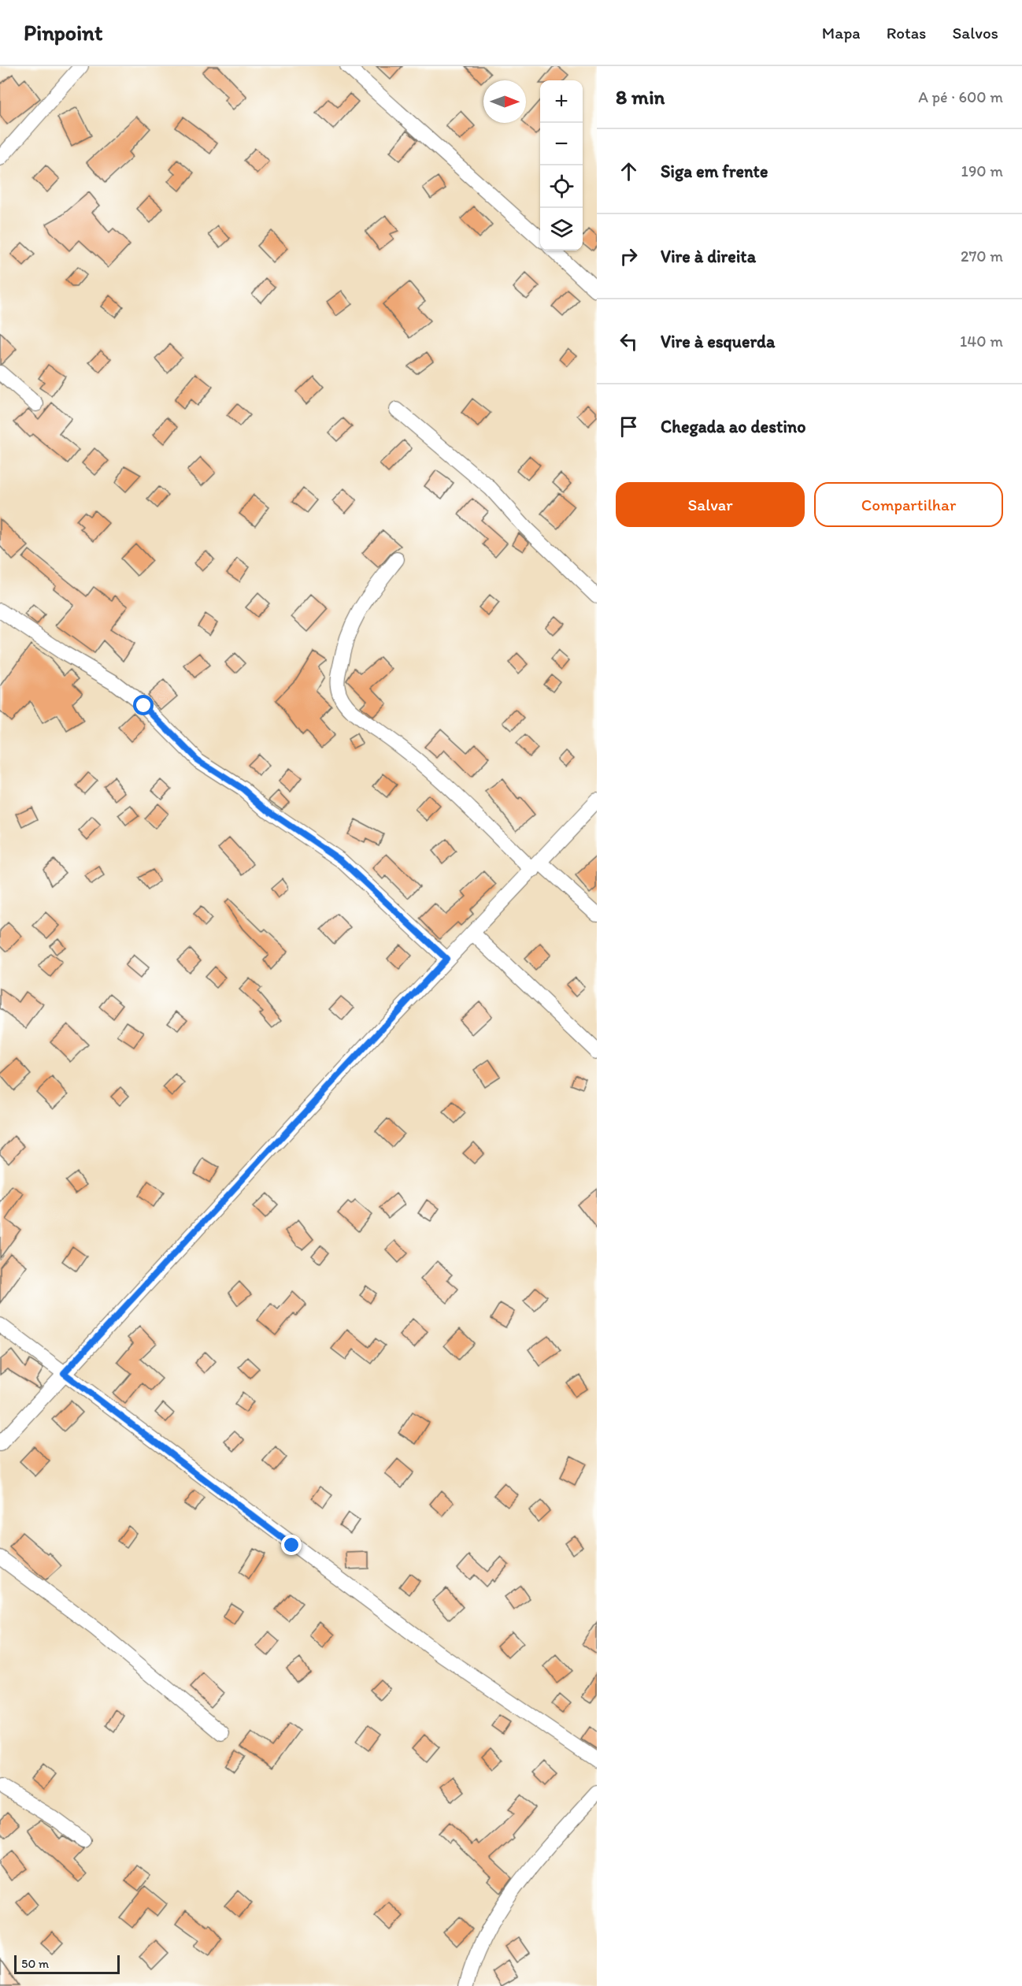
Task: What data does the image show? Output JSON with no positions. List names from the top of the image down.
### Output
{
  "scale_bar": "50 m",
  "north": "right",
  "page": {
    "header": "Pinpoint",
    "nav": ["Mapa", "Rotas", "Salvos"],
    "heading": ["8 min", "A pé · 600 m"],
    "map_buttons": ["+", "−"],
    "list": [
      ["Siga em frente", "190 m"],
      ["Vire à direita", "270 m"],
      ["Vire à esquerda", "140 m"],
      "Chegada ao destino"
    ],
    "buttons": ["Salvar", "Compartilhar"],
    "scale": "50 m"
  }
}
